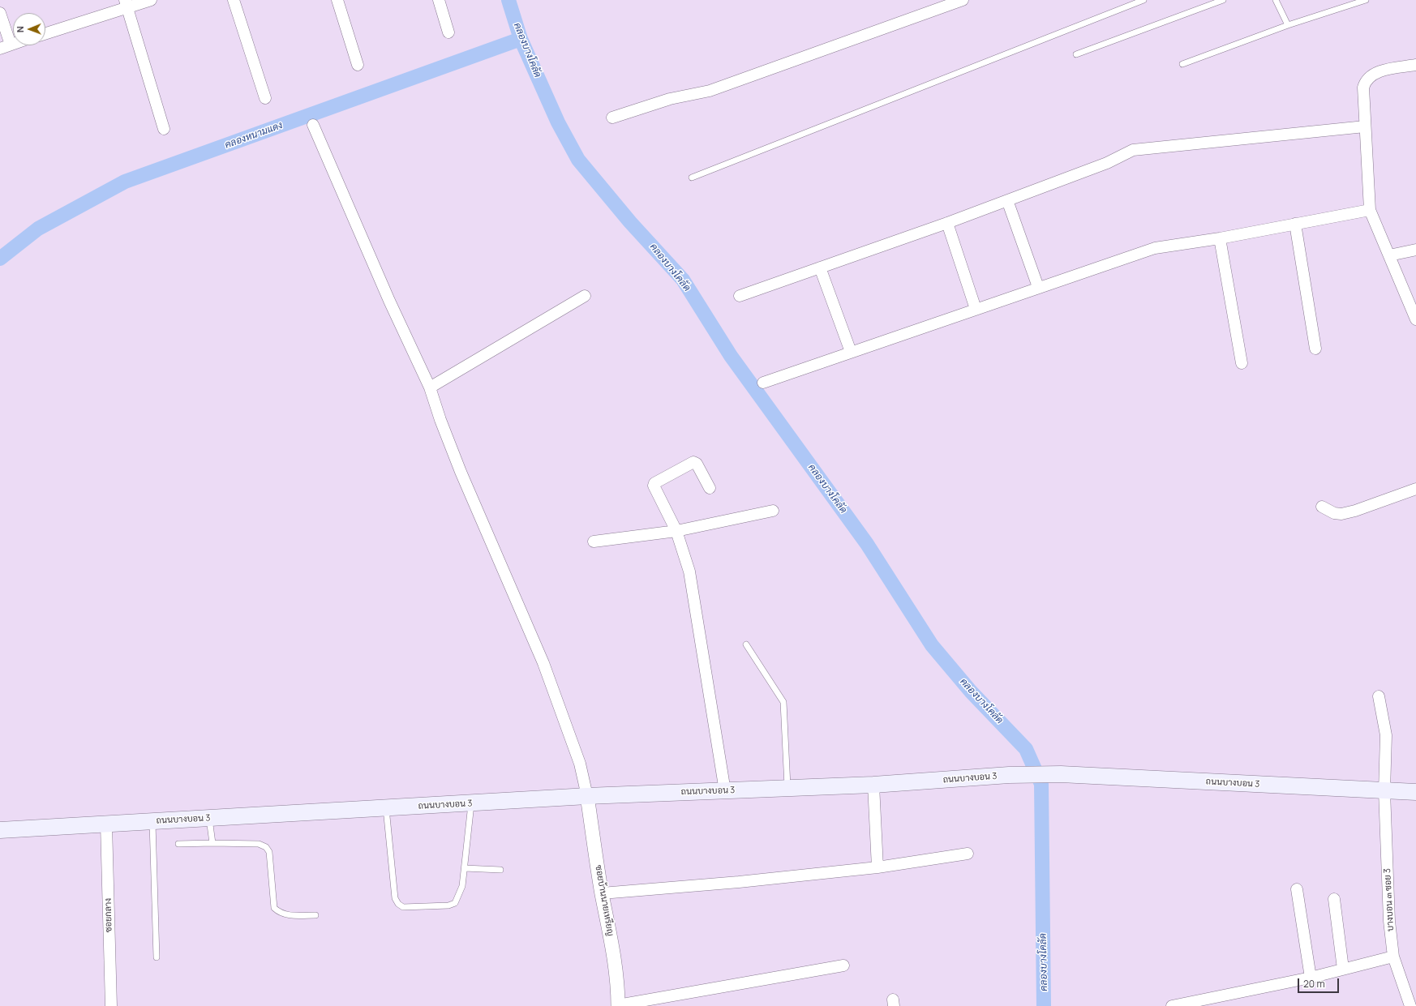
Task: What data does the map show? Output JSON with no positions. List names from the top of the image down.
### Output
{
  "streets": {
    "main road": ["ถนนบางบอน 3"],
    "street": ["บางบอน ๓ ซอย 3", "ซอยบ้านนายเหรียญ", "ซอยกลาง"]
  },
  "crossings": [
    ["ถนนบางบอน 3", "บางบอน ๓ ซอย 3"],
    ["ถนนบางบอน 3", "ซอยบ้านนายเหรียญ"],
    ["ถนนบางบอน 3", "ซอยกลาง"]
  ],
  "water": ["คลองบางโคลัด", "คลองหนามแดง"],
  "scale_bar": "20 m",
  "north": "left"
}
